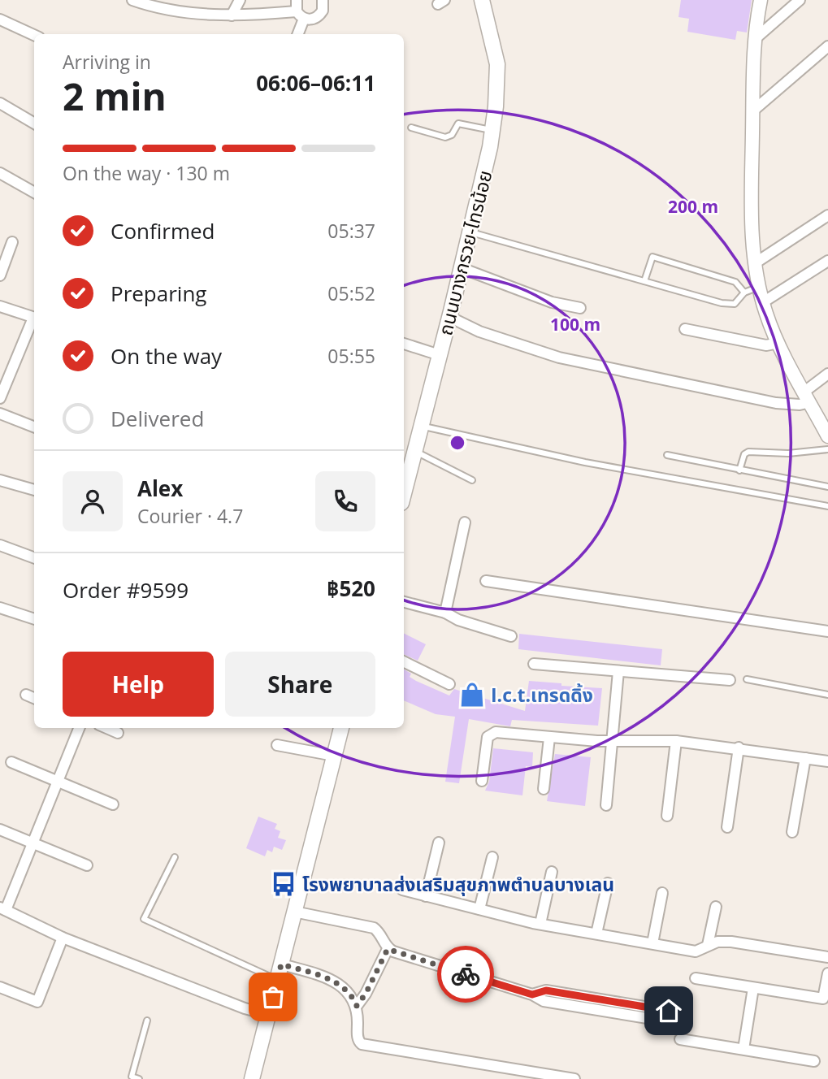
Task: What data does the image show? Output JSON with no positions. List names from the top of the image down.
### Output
{
  "streets": {
    "main road": ["ถนนบางกรวย-ไทรน้อย"]
  },
  "places": {
    "shop": ["I.c.t.เทรดดิ้ง"],
    "bus stop": ["โรงพยาบาลส่งเสริมสุขภาพตำบลบางเลน"]
  },
  "page": {
    "heading": ["2 min", "Arriving in", "06:06–06:11"],
    "panel": [
      "Alex",
      "Courier · 4.7",
      "Order #9599",
      "฿520"
    ],
    "bar": "On the way · 130 m",
    "list": [
      ["Confirmed", "05:37"],
      ["Preparing", "05:52"],
      ["On the way", "05:55"],
      "Delivered"
    ],
    "buttons": ["Help", "Share"]
  },
  "rings": ["200 m", "100 m"]
}
